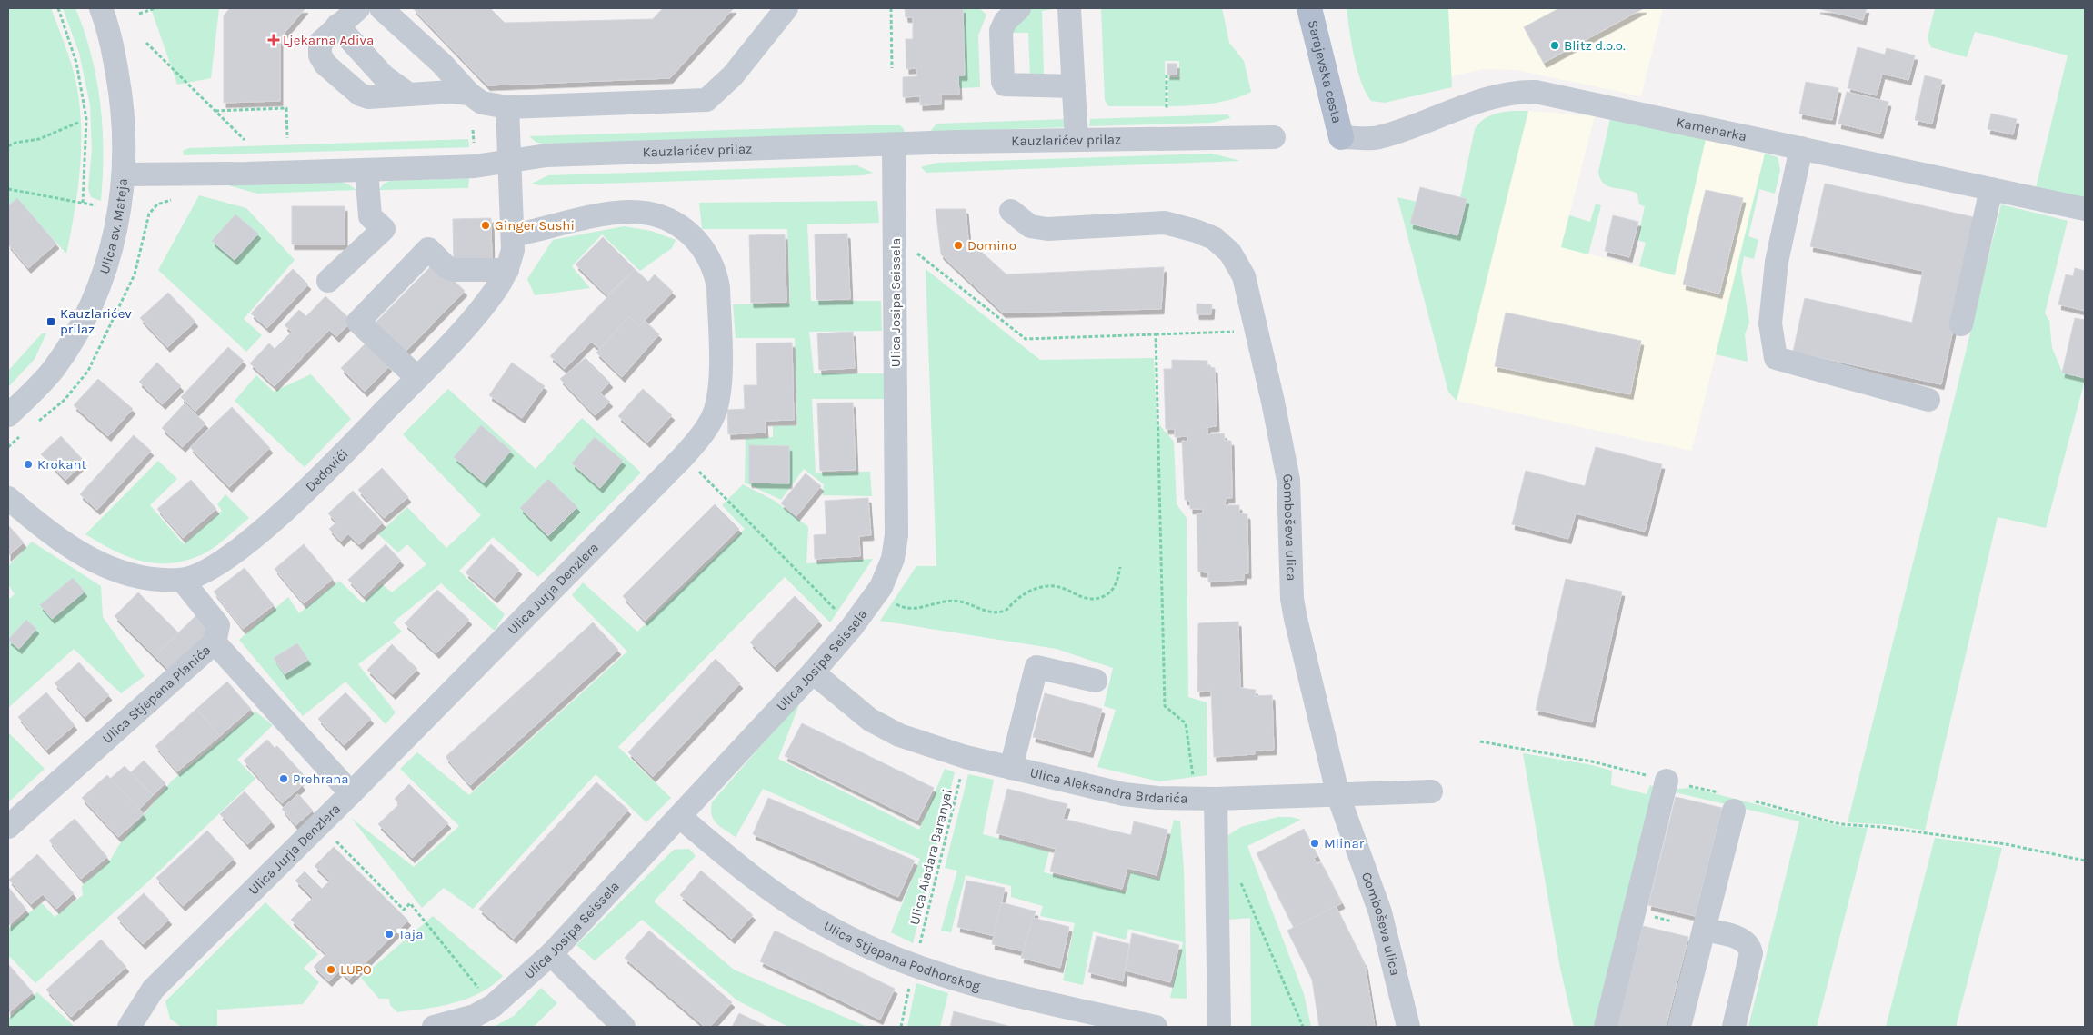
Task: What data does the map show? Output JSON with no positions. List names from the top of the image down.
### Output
{
  "streets": {
    "main road": ["Sarajevska cesta"],
    "street": [
      "Kamenarka",
      "Kauzlarićev prilaz",
      "Ulica sv. Mateja",
      "Ulica Josipa Seissela",
      "Dedovići",
      "Gomboševa ulica",
      "Ulica Jurja Denzlera",
      "Ulica Stjepana Planića",
      "Ulica Aleksandra Brdarića",
      "Ulica Stjepana Podhorskog"
    ],
    "path": ["Ulica Aladara Baranyai"]
  },
  "crossings": [
    ["Sarajevska cesta", "Kamenarka"],
    ["Kauzlarićev prilaz", "Ulica sv. Mateja"],
    ["Kauzlarićev prilaz", "Ulica Josipa Seissela"],
    ["Kauzlarićev prilaz", "Dedovići"],
    ["Ulica Josipa Seissela", "Ulica Aleksandra Brdarića"],
    ["Ulica Josipa Seissela", "Ulica Stjepana Podhorskog"],
    ["Dedovići", "Ulica Jurja Denzlera"],
    ["Gomboševa ulica", "Ulica Aleksandra Brdarića"],
    ["Ulica Jurja Denzlera", "Ulica Stjepana Planića"]
  ],
  "places": {
    "health": ["Ljekarna Adiva"],
    "other": [
      "Blitz d.o.o.",
      "Ginger Sushi",
      "Domino",
      "Krokant",
      "Prehrana",
      "Mlinar",
      "Taja",
      "LUPO"
    ],
    "transit": ["Kauzlarićev prilaz"]
  }
}
